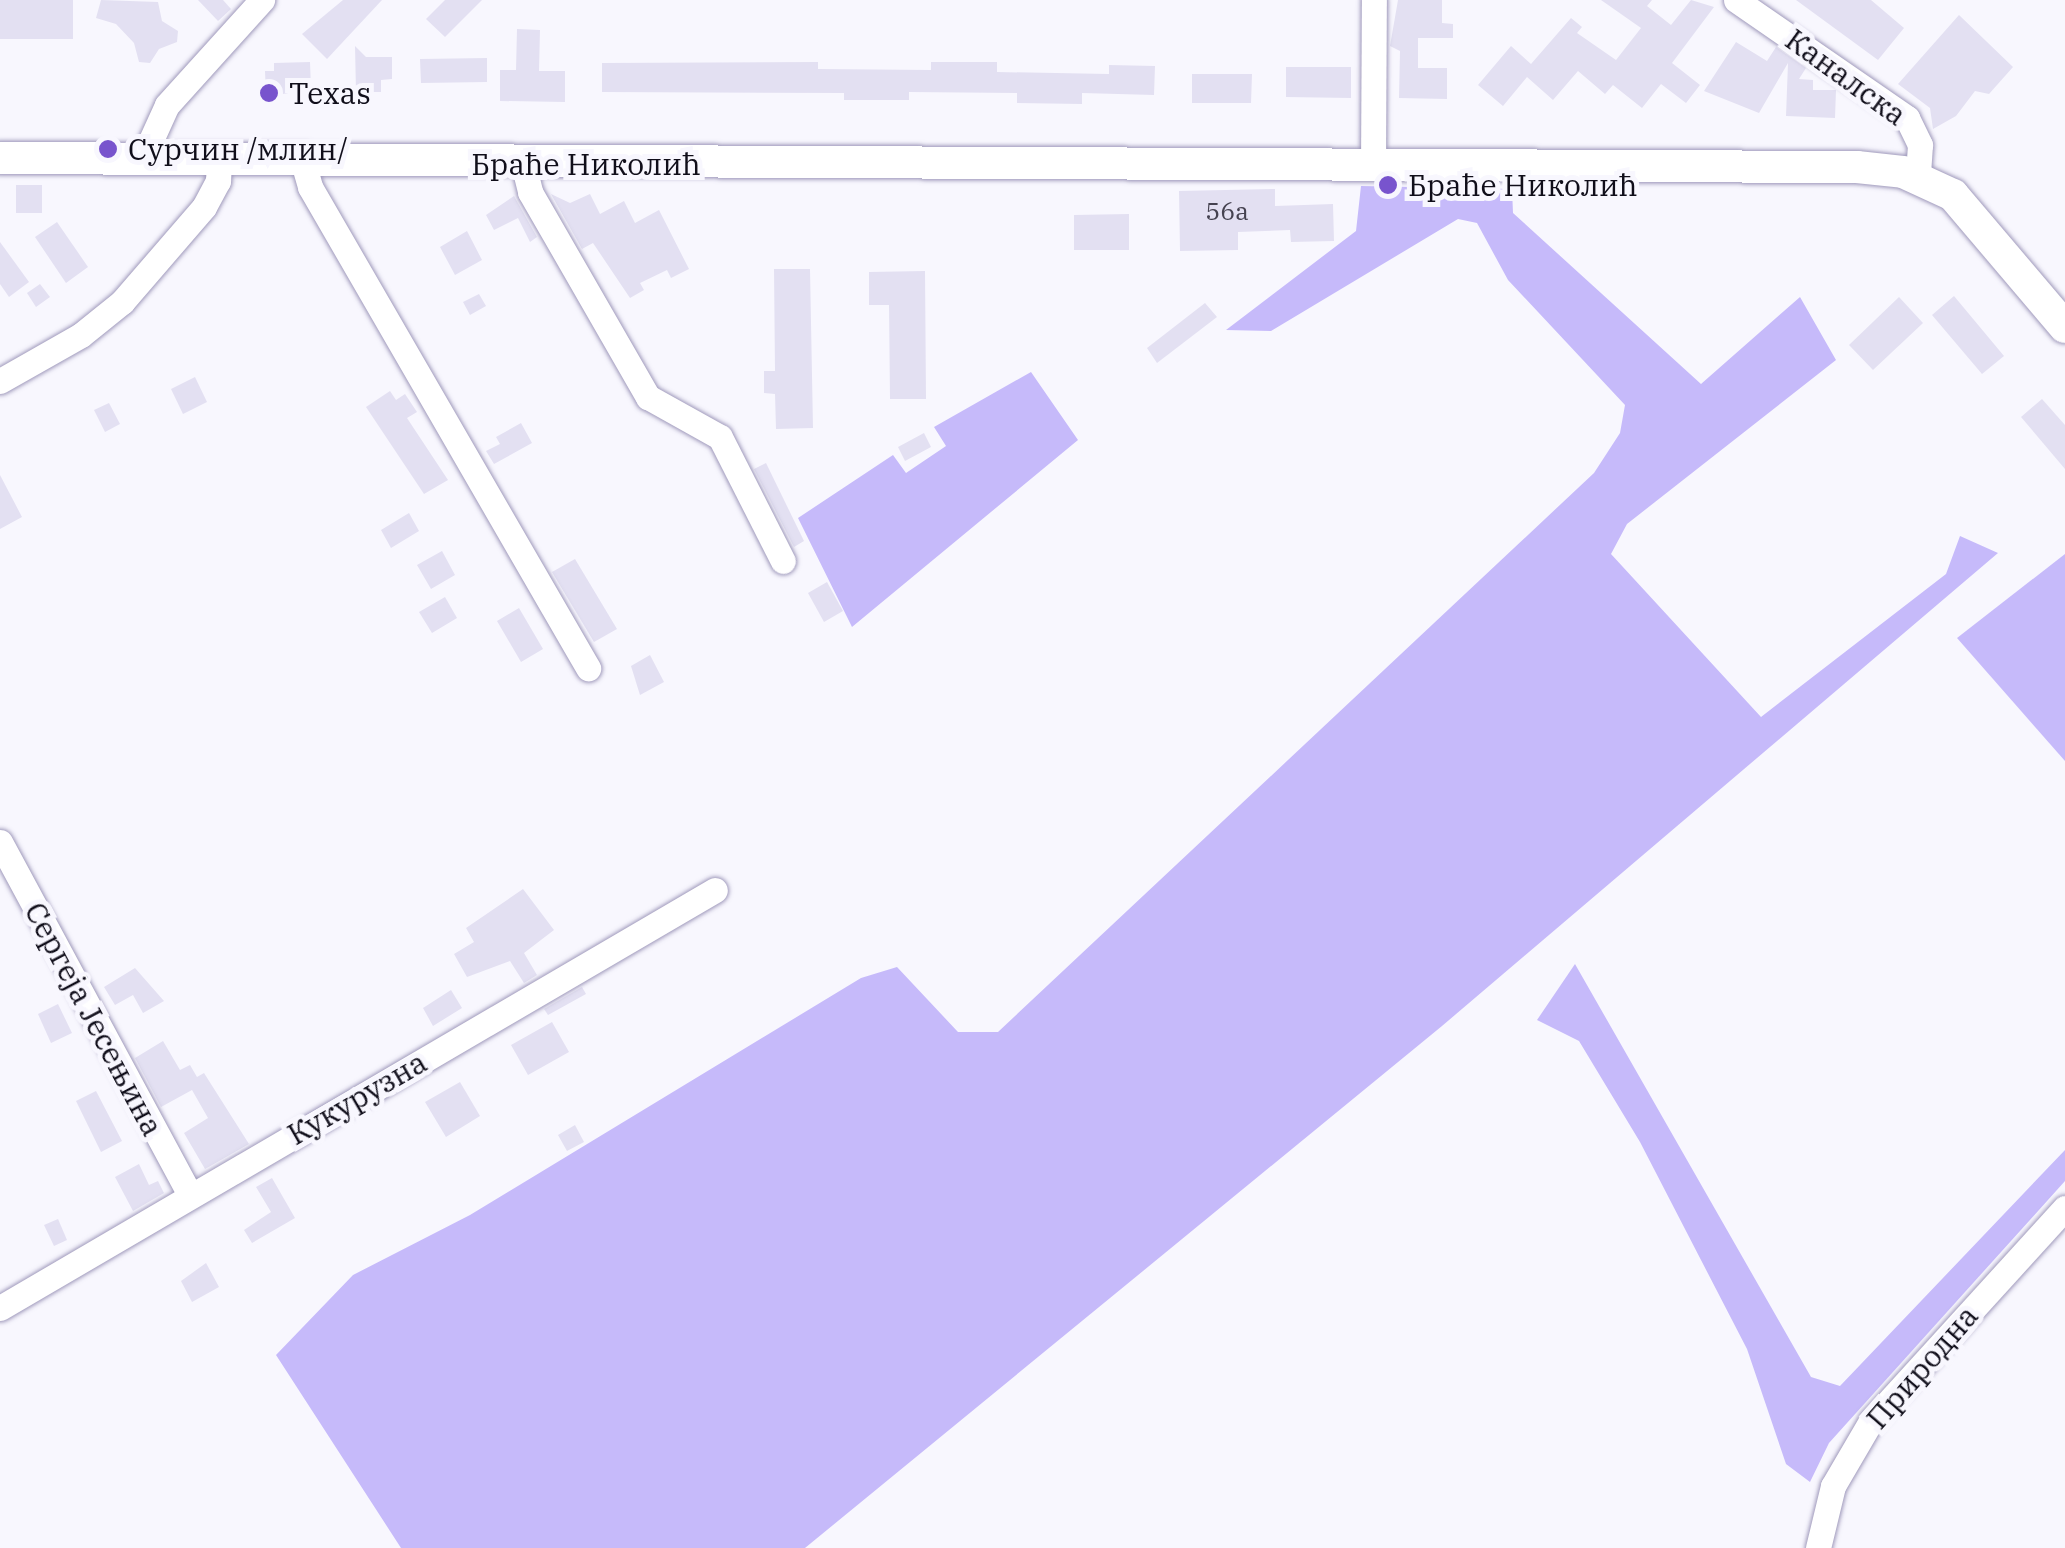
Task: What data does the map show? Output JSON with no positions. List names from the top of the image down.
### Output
{
  "streets": {
    "main road": ["Браће Николић"],
    "street": [
      "Каналска",
      "Сергеја Јесењина",
      "Кукурузна",
      "Природна"
    ]
  },
  "crossings": [
    ["Каналска", "Браће Николић"],
    ["Сергеја Јесењина", "Кукурузна"]
  ],
  "places": ["Texas", "Сурчин /млин/", "Браће Николић"],
  "house_numbers": ["56a"]
}
